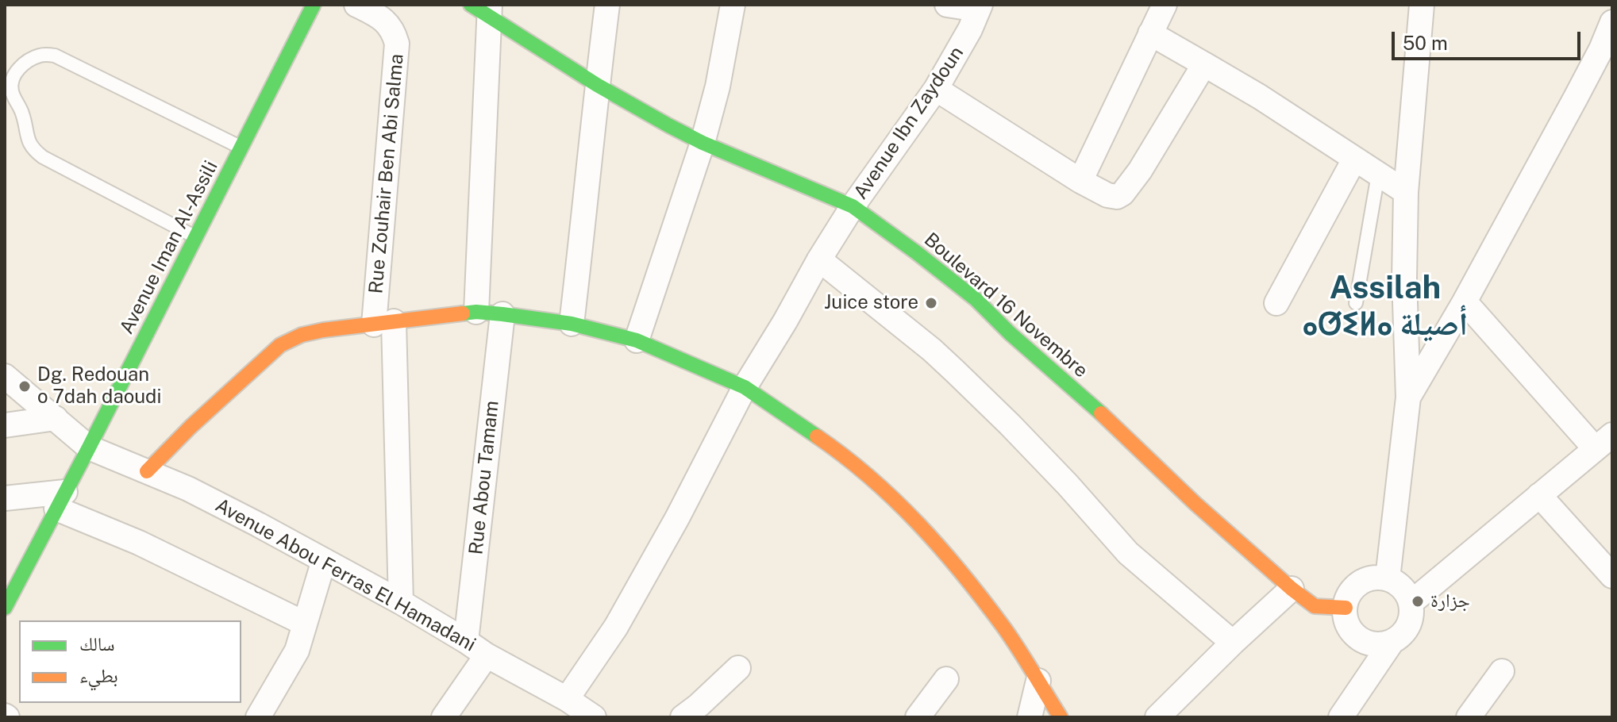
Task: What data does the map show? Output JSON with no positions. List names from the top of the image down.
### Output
{
  "streets": {
    "street": [
      "Avenue Ibn Zaydoun",
      "Rue Zouhair Ben Abi Salma",
      "Avenue Iman Al-Assili",
      "Boulevard 16 Novembre",
      "Rue Abou Tamam",
      "Avenue Abou Ferras El Hamadani"
    ]
  },
  "crossings": [
    ["Avenue Ibn Zaydoun", "Boulevard 16 Novembre"],
    ["Avenue Ibn Zaydoun", "Avenue Abou Ferras El Hamadani"],
    ["Rue Zouhair Ben Abi Salma", "Avenue Abou Ferras El Hamadani"],
    ["Avenue Iman Al-Assili", "Avenue Abou Ferras El Hamadani"],
    ["Rue Abou Tamam", "Avenue Abou Ferras El Hamadani"]
  ],
  "districts": ["Assilah ⴰⵚⵉⵍⴰ أصيلة"],
  "places": ["Juice store", "Dg. Redouan o 7dah daoudi", "جزارة"],
  "legend": ["سالك", "بطيء"],
  "scale_bar": "50 m"
}
